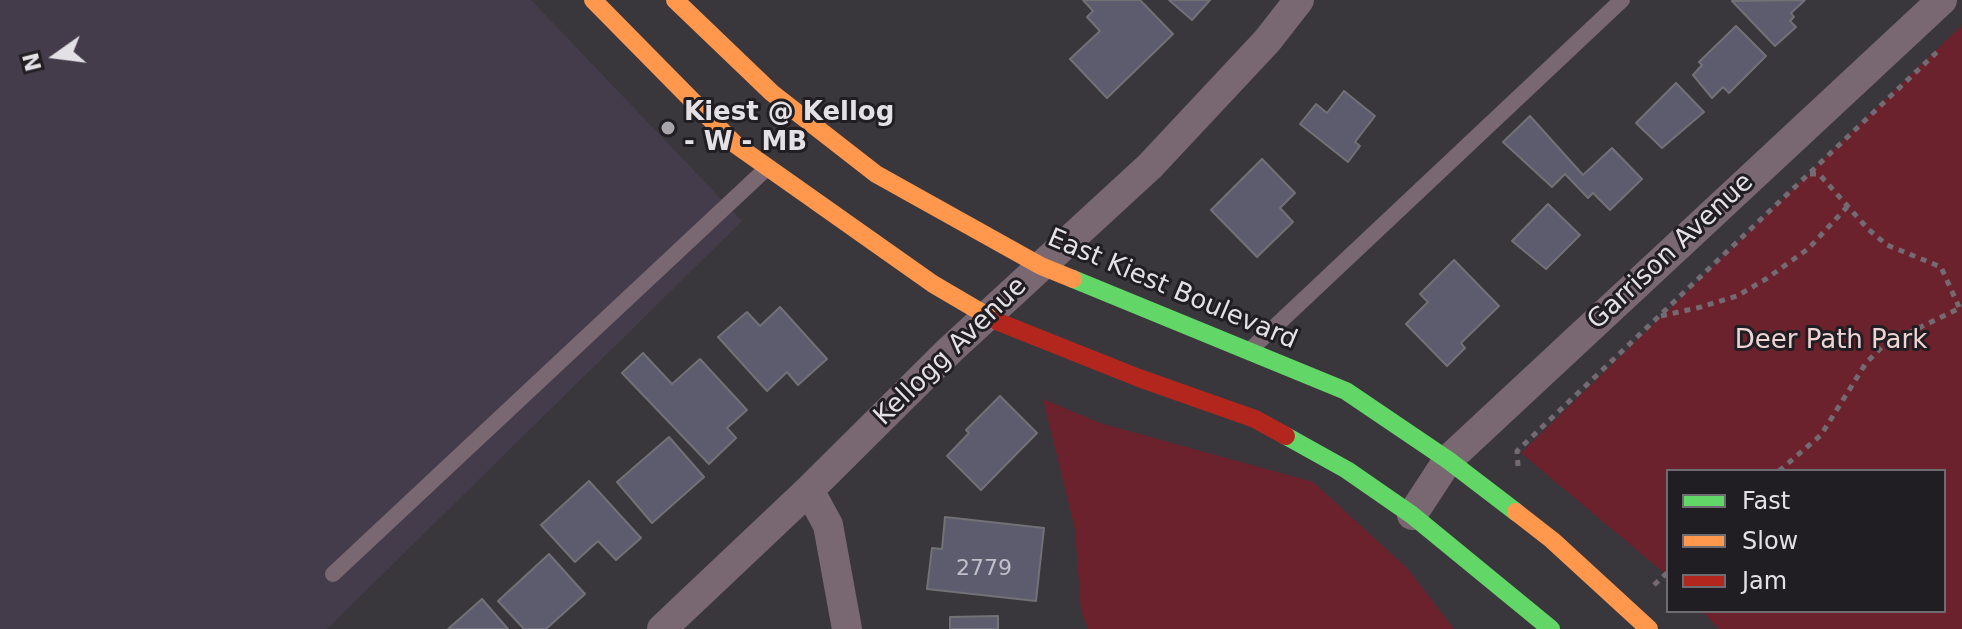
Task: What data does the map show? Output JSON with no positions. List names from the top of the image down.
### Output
{
  "streets": {
    "main road": ["East Kiest Boulevard"],
    "street": ["Garrison Avenue", "Kellogg Avenue"]
  },
  "crossings": [
    ["Garrison Avenue", "East Kiest Boulevard"],
    ["East Kiest Boulevard", "Kellogg Avenue"]
  ],
  "parks": ["Deer Path Park"],
  "places": ["Kiest @ Kellog - W - MB"],
  "house_numbers": ["2779"],
  "legend": ["Fast", "Slow", "Jam"],
  "north": "left"
}
